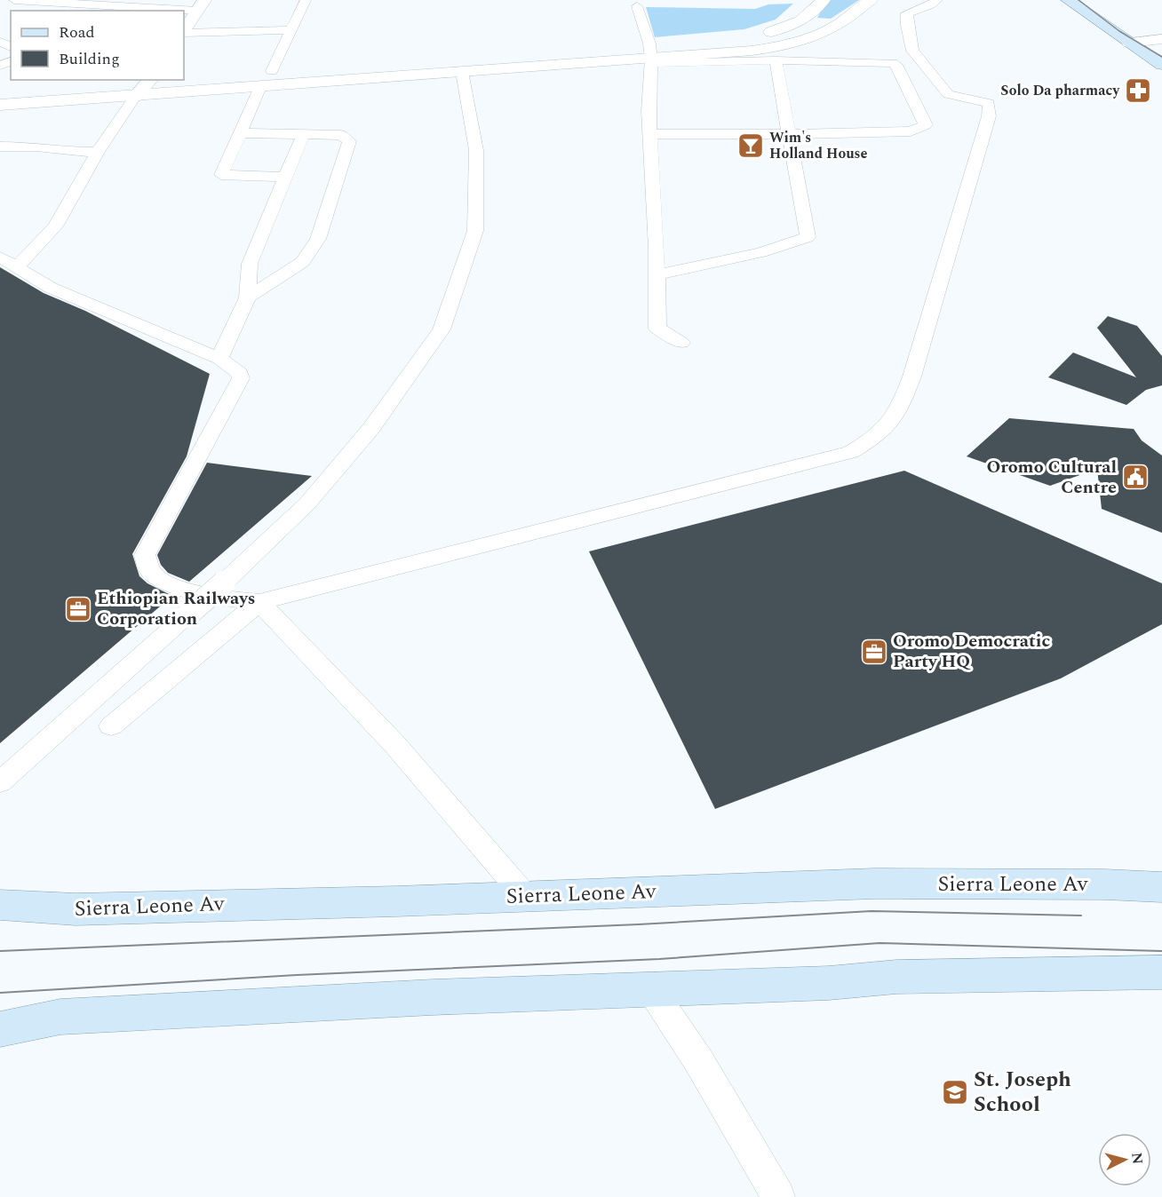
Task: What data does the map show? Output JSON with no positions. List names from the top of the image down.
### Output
{
  "streets": {
    "main road": ["Sierra Leone Av"]
  },
  "places": {
    "pharmacy": ["Solo Da pharmacy"],
    "bar": ["Wim's Holland House"],
    "public building": ["Oromo Cultural Centre"],
    "office": ["Ethiopian Railways Corporation", "Oromo Democratic Party HQ"],
    "school or university": ["St. Joseph School"]
  },
  "legend": ["Road", "Building"],
  "north": "right"
}
